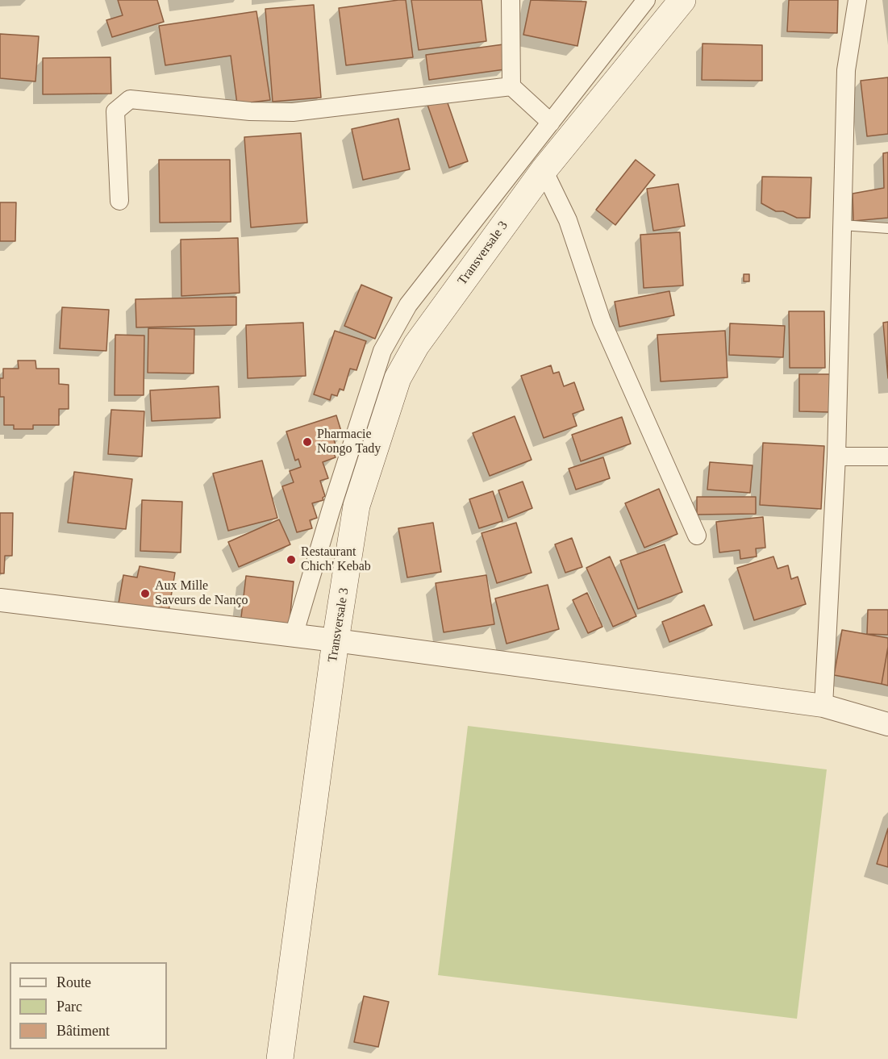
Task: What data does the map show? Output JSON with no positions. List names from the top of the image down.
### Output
{
  "streets": {
    "main road": ["Transversale 3"]
  },
  "places": ["Pharmacie Nongo Tady", "Restaurant Chich' Kebab", "Aux Mille Saveurs de Nanço"],
  "legend": ["Route", "Parc", "Bâtiment"]
}
